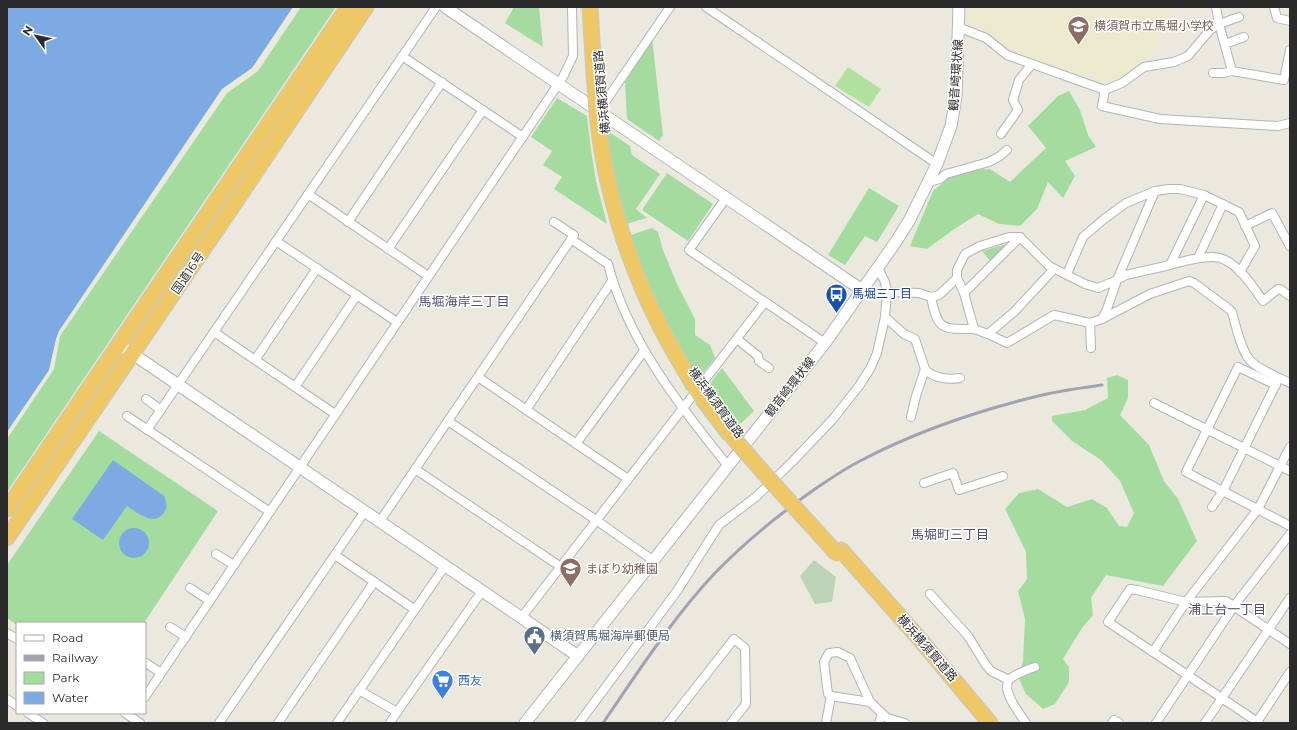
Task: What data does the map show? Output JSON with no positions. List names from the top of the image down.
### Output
{
  "streets": {
    "highway": ["横浜横須賀道路", "国道16号"],
    "street": ["観音崎環状線"]
  },
  "districts": ["馬堀海岸三丁目", "馬堀町三丁目", "浦上台一丁目"],
  "places": {
    "school or university": ["横須賀市立馬堀小学校", "まぼり幼稚園"],
    "bus stop": ["馬堀三丁目"],
    "public building": ["横須賀馬堀海岸郵便局"],
    "supermarket": ["西友"]
  },
  "legend": [
    "Road",
    "Railway",
    "Park",
    "Water"
  ],
  "north": "top left"
}
